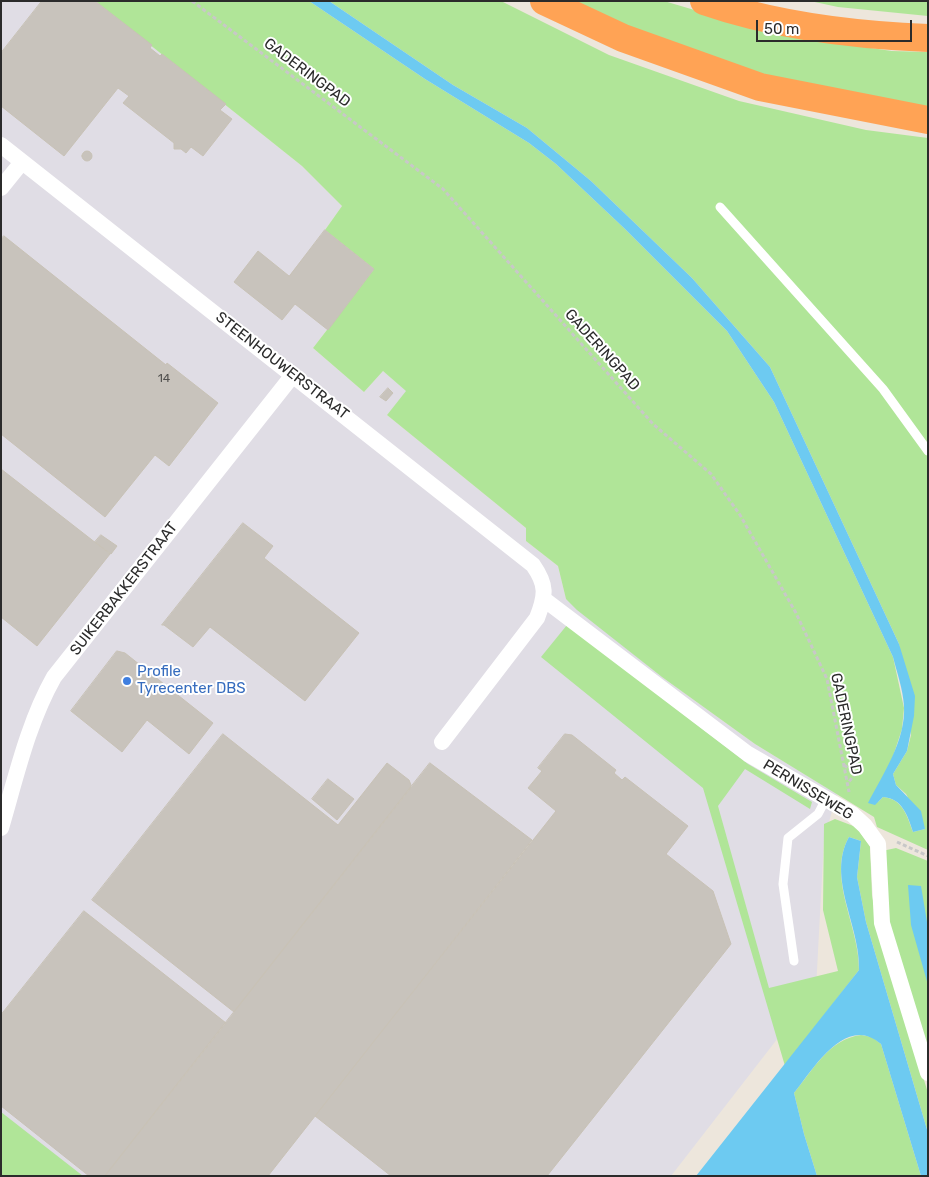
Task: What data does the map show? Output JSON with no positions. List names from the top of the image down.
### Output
{
  "streets": {
    "street": ["STEENHOUWERSTRAAT", "SUIKERBAKKERSTRAAT", "PERNISSEWEG"],
    "path": ["GADERINGPAD"]
  },
  "crossings": [
    ["GADERINGPAD", "PERNISSEWEG"],
    ["STEENHOUWERSTRAAT", "SUIKERBAKKERSTRAAT"],
    ["STEENHOUWERSTRAAT", "PERNISSEWEG"]
  ],
  "places": ["Profile Tyrecenter DBS"],
  "house_numbers": ["14"],
  "scale_bar": "50 m"
}
